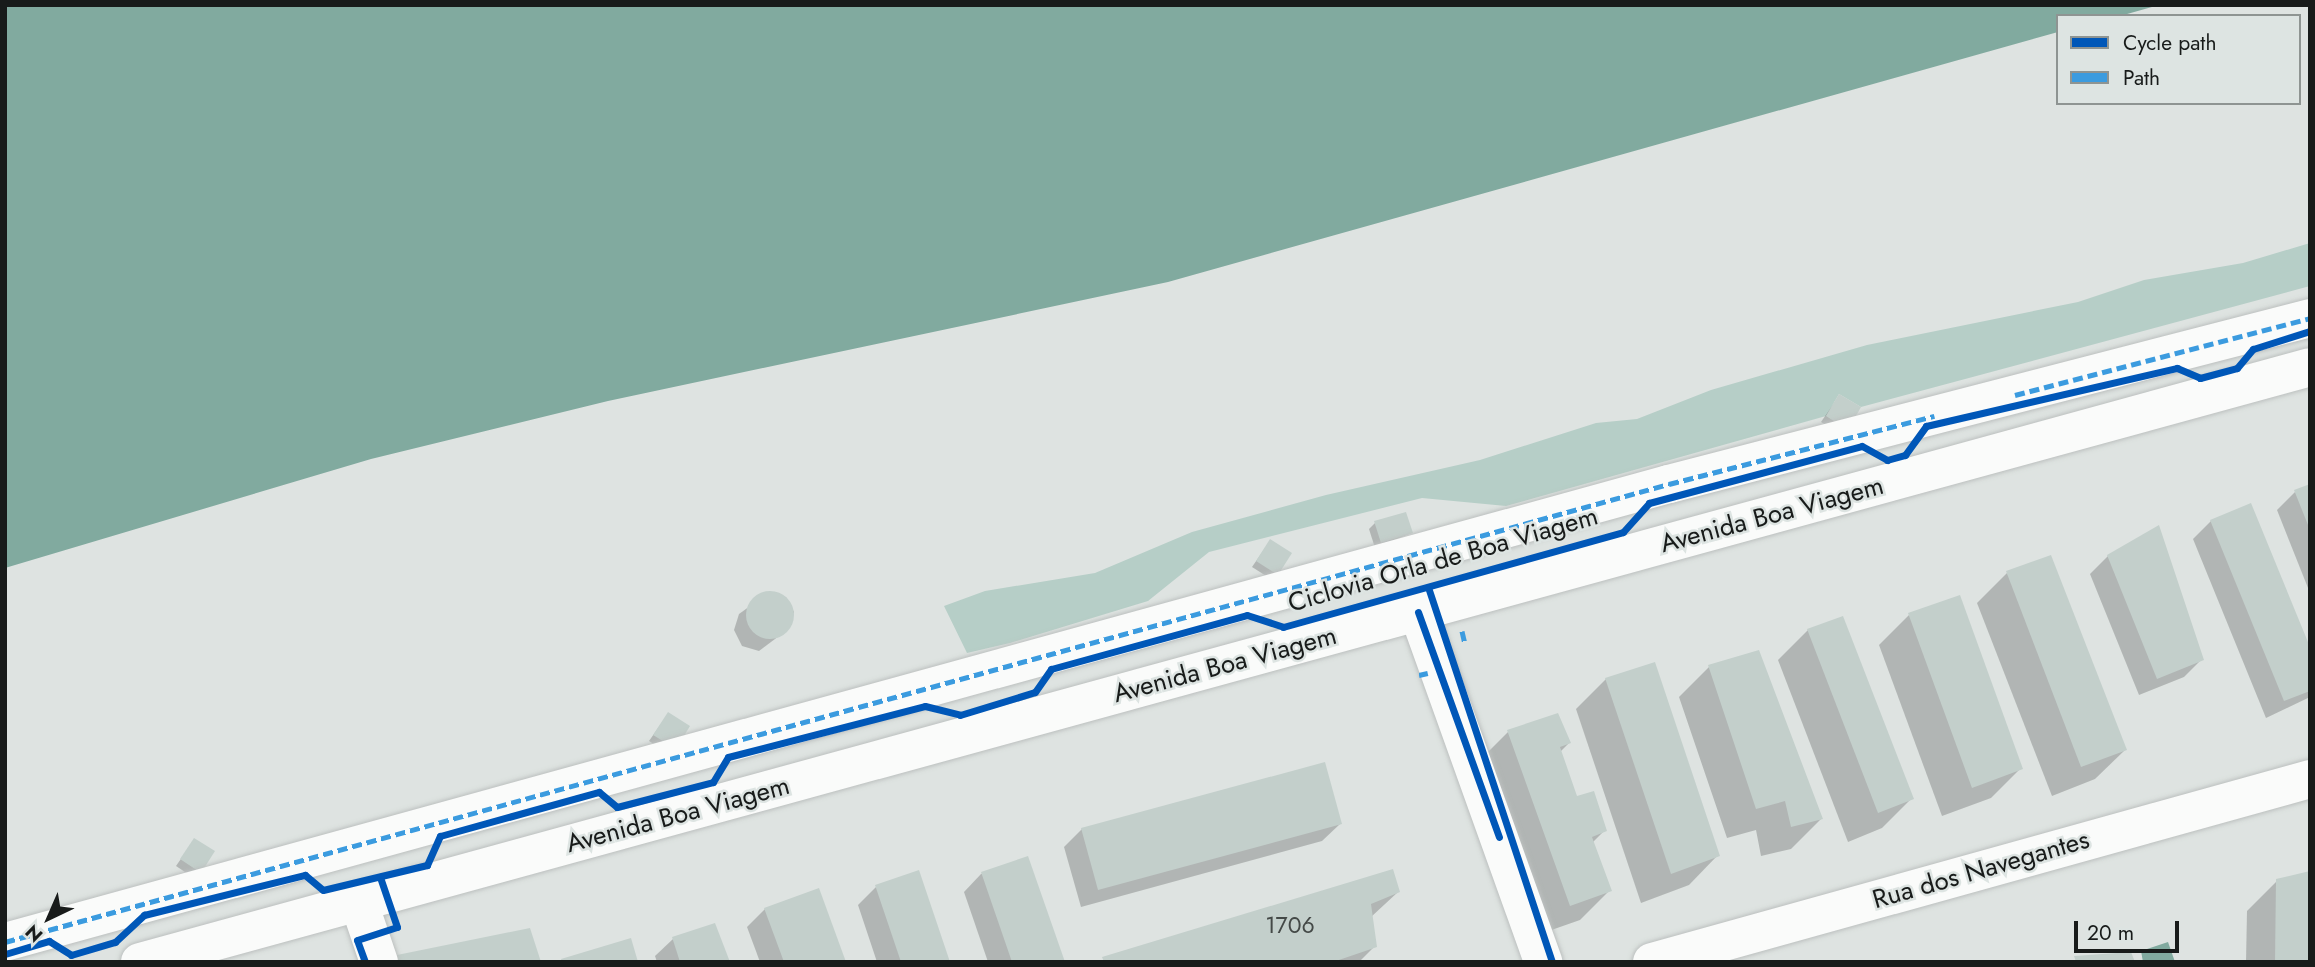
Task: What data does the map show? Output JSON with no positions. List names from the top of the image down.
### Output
{
  "streets": {
    "main road": ["Avenida Boa Viagem", "Rua dos Navegantes"],
    "cycle path": ["Ciclovia Orla de Boa Viagem"]
  },
  "house_numbers": ["1706"],
  "legend": ["Cycle path", "Path"],
  "scale_bar": "20 m",
  "north": "bottom left"
}
